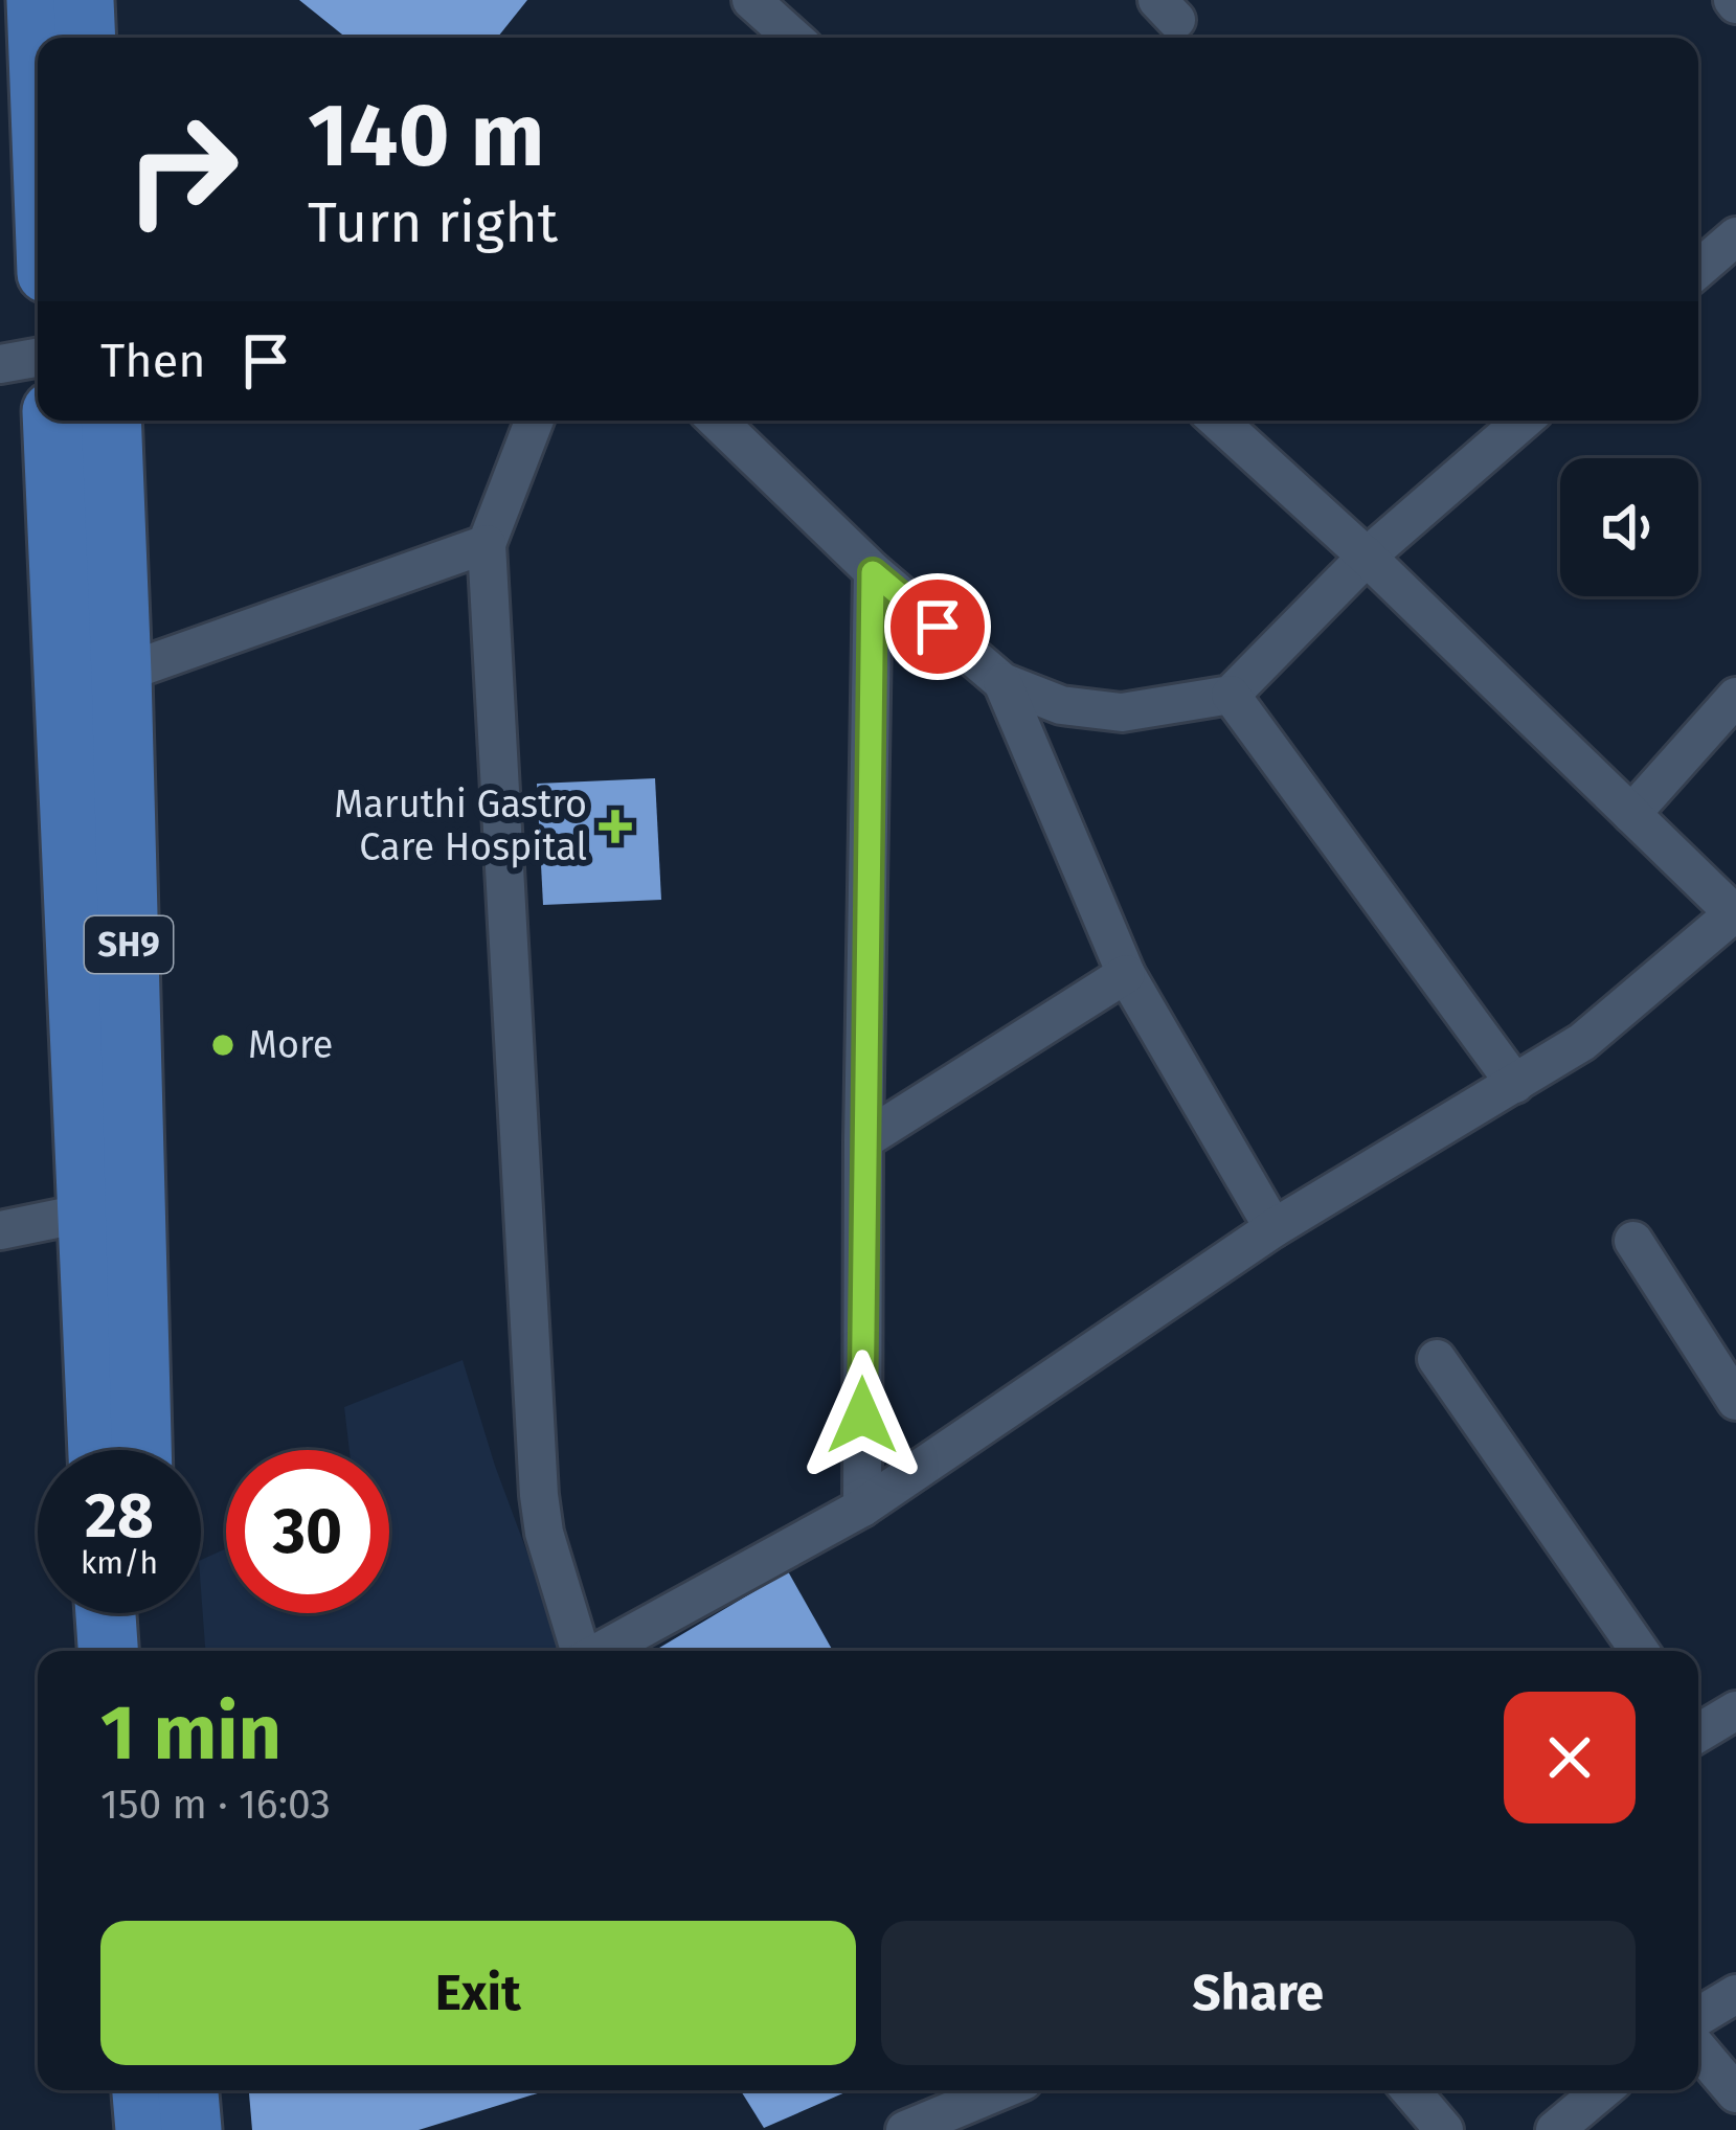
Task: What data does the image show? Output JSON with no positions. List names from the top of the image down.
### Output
{
  "streets": {
    "main road": ["SH9"]
  },
  "places": {
    "health": ["Maruthi Gastro Care Hospital"],
    "other": ["More"]
  },
  "page": {
    "turn": ["140 m", "Turn right"],
    "then": "Then",
    "speed": "28 km/h",
    "limit": "30",
    "heading": ["1 min", "150 m · 16:03"],
    "buttons": ["Exit", "Share"]
  }
}
